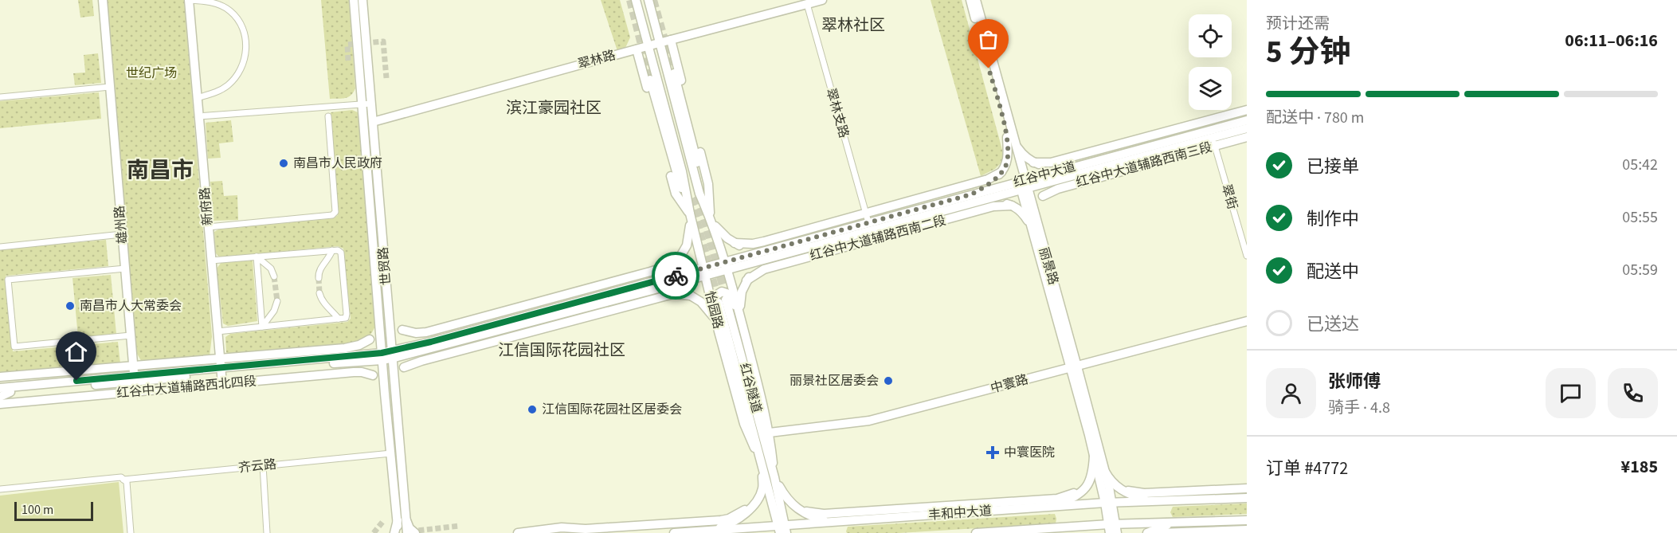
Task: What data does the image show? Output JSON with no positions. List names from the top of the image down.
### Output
{
  "streets": {
    "main road": [
      "翠林路",
      "红谷中大道辅路西南三段",
      "红谷中大道",
      "新府路",
      "雄州路",
      "红谷中大道辅路西南二段",
      "世贸路",
      "丽景路",
      "怡园路",
      "中寰路",
      "红谷中大道辅路西北四段",
      "红谷隧道",
      "丰和中大道"
    ],
    "street": ["翠林支路", "翠街", "齐云路"]
  },
  "crossings": [
    ["翠林路", "翠林支路"],
    ["翠林路", "世贸路"],
    ["翠林路", "怡园路"],
    ["翠林支路", "红谷中大道"],
    ["红谷中大道辅路西南三段", "红谷中大道"],
    ["红谷中大道辅路西南三段", "翠街"],
    ["红谷中大道", "翠街"],
    ["红谷中大道", "新府路"],
    ["红谷中大道", "雄州路"],
    ["红谷中大道", "世贸路"],
    ["红谷中大道", "丽景路"],
    ["红谷中大道", "怡园路"],
    ["新府路", "红谷中大道辅路西北四段"],
    ["雄州路", "红谷中大道辅路西北四段"],
    ["世贸路", "齐云路"],
    ["丽景路", "中寰路"],
    ["丽景路", "丰和中大道"],
    ["怡园路", "中寰路"],
    ["怡园路", "红谷隧道"],
    ["怡园路", "丰和中大道"]
  ],
  "districts": [
    "翠林社区",
    "滨江豪园社区",
    "南昌市",
    "江信国际花园社区"
  ],
  "parks": ["世纪广场"],
  "places": {
    "other": [
      "南昌市人民政府",
      "南昌市人大常委会",
      "丽景社区居委会",
      "江信国际花园社区居委会"
    ],
    "health": ["中寰医院"]
  },
  "scale_bar": "100 m",
  "page": {
    "heading": ["5 分钟", "预计还需", "06:11–06:16"],
    "panel": [
      "张师傅",
      "骑手 · 4.8",
      "订单 #4772",
      "¥185"
    ],
    "bar": "配送中 · 780 m",
    "list": [
      ["已接单", "05:42"],
      ["制作中", "05:55"],
      ["配送中", "05:59"],
      "已送达"
    ],
    "scale": "100 m"
  }
}
